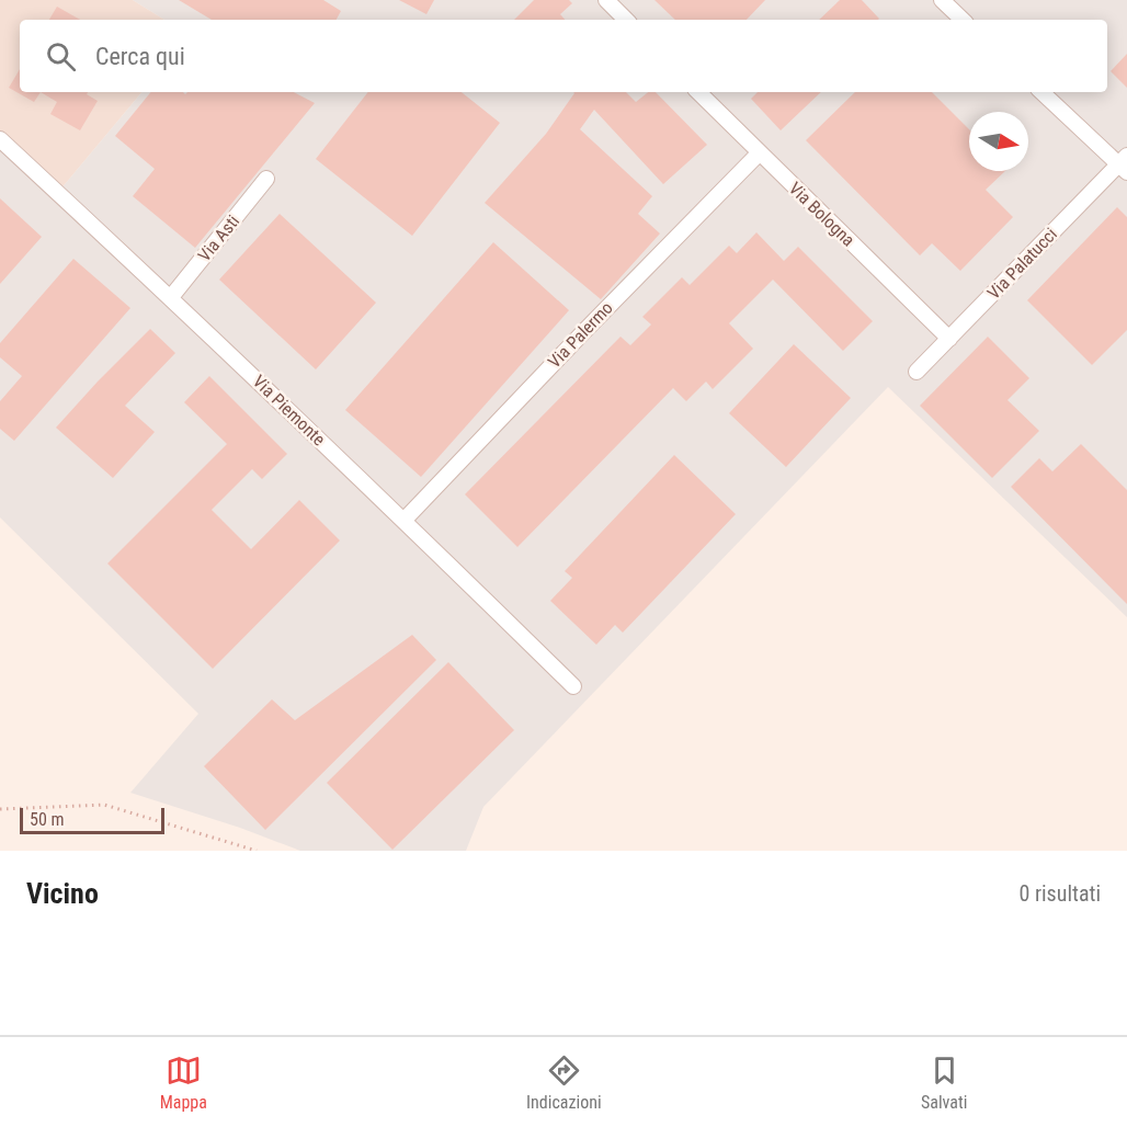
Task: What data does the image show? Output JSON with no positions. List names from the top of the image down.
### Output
{
  "streets": {
    "street": [
      "Via Bologna",
      "Via Asti",
      "Via Palatucci",
      "Via Palermo",
      "Via Piemonte"
    ]
  },
  "crossings": [
    ["Via Bologna", "Via Palatucci"],
    ["Via Bologna", "Via Palermo"],
    ["Via Asti", "Via Piemonte"],
    ["Via Palermo", "Via Piemonte"]
  ],
  "scale_bar": "50 m",
  "north": "right",
  "page": {
    "search": "Cerca qui",
    "scale": "50 m",
    "heading": ["Vicino", "0 risultati"],
    "nav": ["Mappa", "Indicazioni", "Salvati"]
  }
}
